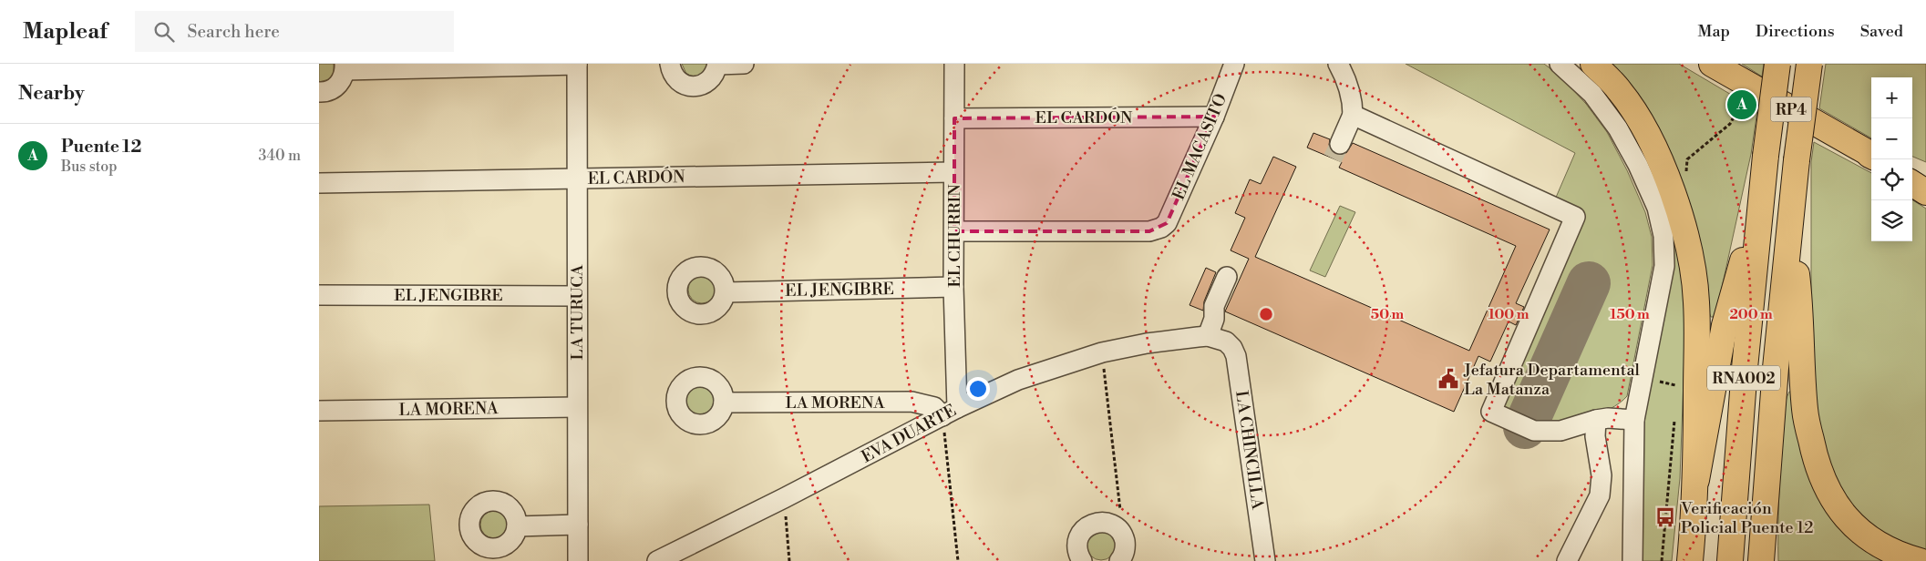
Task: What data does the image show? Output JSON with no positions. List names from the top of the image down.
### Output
{
  "streets": {
    "main road": ["RP4", "RNA002"],
    "street": [
      "EL CARDÓN",
      "EL MACASITO",
      "EL CHURRIN",
      "EL JENGIBRE",
      "LA TURUCA",
      "LA MORENA",
      "EVA DUARTE",
      "LA CHINCILLA"
    ]
  },
  "crossings": [
    ["EL CARDÓN", "EL MACASITO"],
    ["EL CARDÓN", "EL CHURRIN"],
    ["EL CARDÓN", "LA TURUCA"],
    ["EL MACASITO", "EL CHURRIN"],
    ["EL CHURRIN", "EL JENGIBRE"],
    ["EL CHURRIN", "LA MORENA"],
    ["EL CHURRIN", "EVA DUARTE"],
    ["EL JENGIBRE", "LA TURUCA"],
    ["LA TURUCA", "LA MORENA"],
    ["LA MORENA", "EVA DUARTE"],
    ["EVA DUARTE", "LA CHINCILLA"]
  ],
  "places": {
    "public building": ["Jefatura Departamental La Matanza"],
    "bus stop": ["Verificación Policial Puente 12"]
  },
  "page": {
    "header": "Mapleaf",
    "search": "Search here",
    "nav": ["Map", "Directions", "Saved"],
    "heading": "Nearby",
    "map_buttons": ["+", "−"],
    "pins": "A",
    "list": [
      {
        "mark": "A",
        "name": "Puente 12",
        "note": "Bus stop",
        "value": "340 m"
      }
    ]
  },
  "rings": [
    "50 m",
    "100 m",
    "150 m",
    "200 m"
  ]
}
